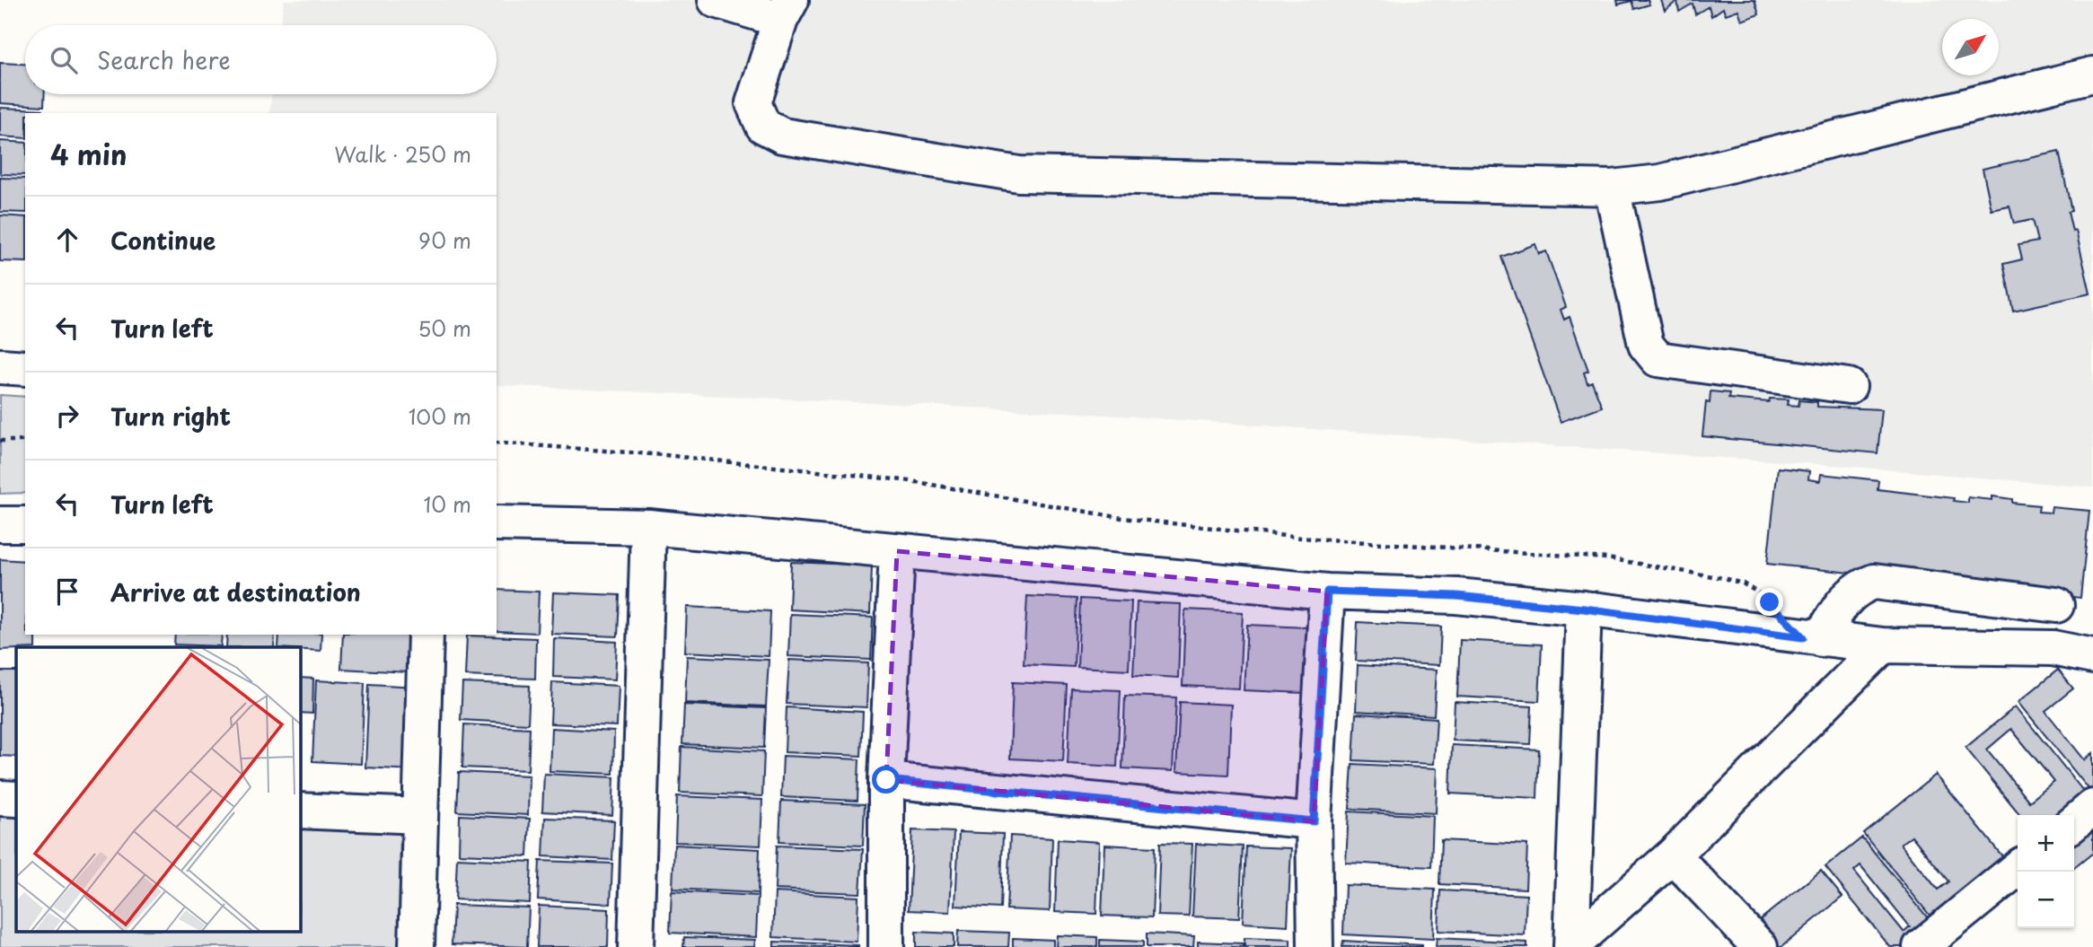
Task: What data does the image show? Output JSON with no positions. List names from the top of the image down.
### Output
{
  "north": "top right",
  "page": {
    "search": "Search here",
    "heading": ["4 min", "Walk · 250 m"],
    "list": [
      ["Continue", "90 m"],
      ["Turn left", "50 m"],
      ["Turn right", "100 m"],
      ["Turn left", "10 m"],
      "Arrive at destination"
    ],
    "map_buttons": ["+", "−"]
  }
}
